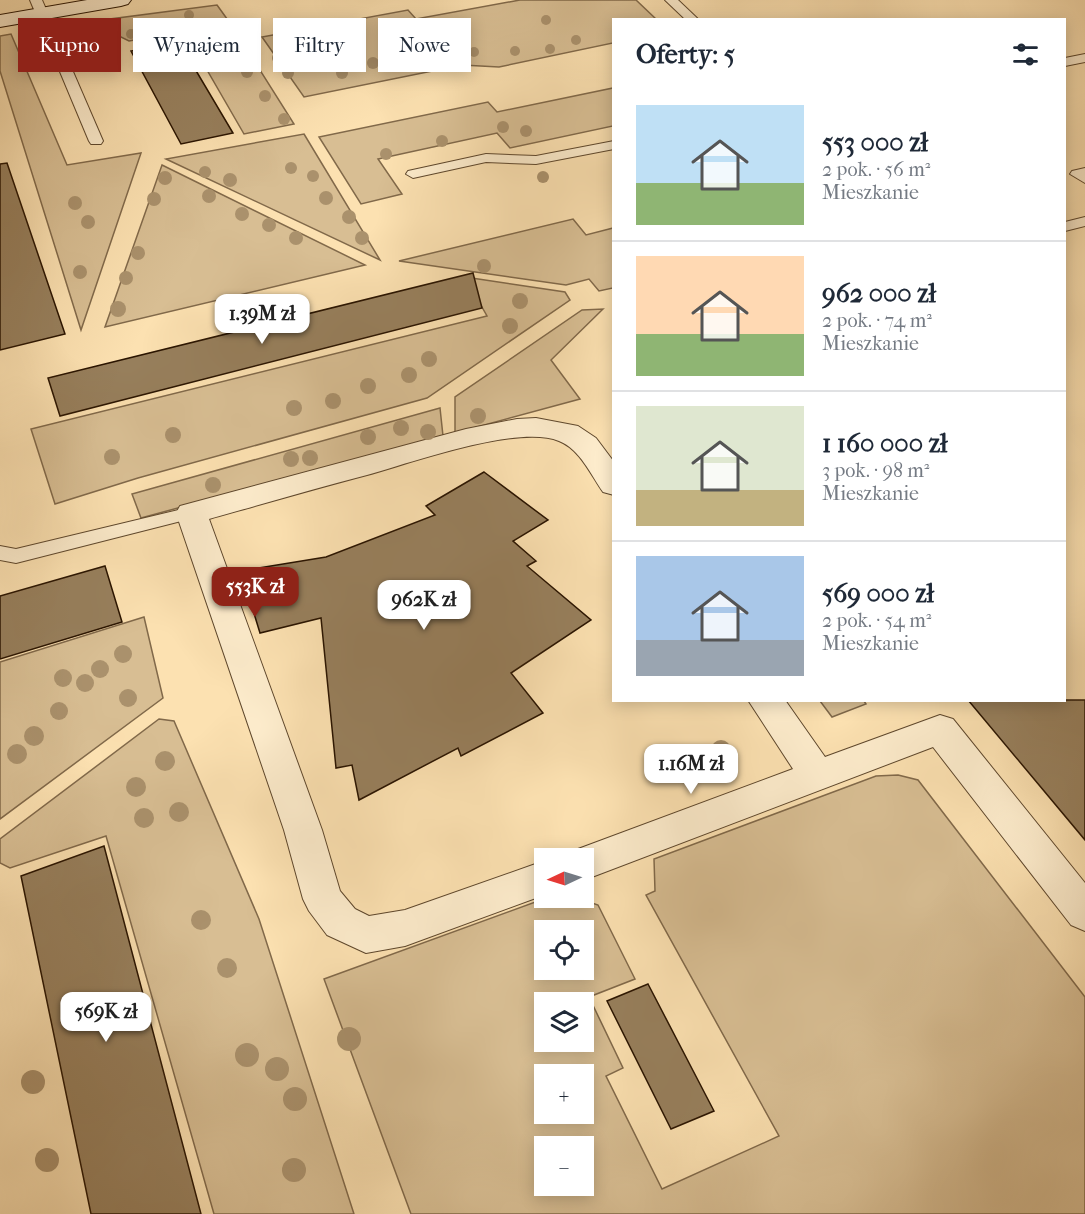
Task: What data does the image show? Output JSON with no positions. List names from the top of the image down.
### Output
{
  "north": "left",
  "page": {
    "chip": [
      "Kupno",
      "Wynajem",
      "Filtry",
      "Nowe"
    ],
    "heading": "Oferty: 5",
    "list": [
      {
        "name": "553 000 zł",
        "note": "2 pok. · 56 m² · Mieszkanie"
      },
      {
        "name": "962 000 zł",
        "note": "2 pok. · 74 m² · Mieszkanie"
      },
      {
        "name": "1 160 000 zł",
        "note": "3 pok. · 98 m² · Mieszkanie"
      },
      {
        "name": "569 000 zł",
        "note": "2 pok. · 54 m² · Mieszkanie"
      }
    ],
    "price": [
      "1.39M zł",
      "553K zł",
      "962K zł",
      "1.16M zł",
      "569K zł"
    ],
    "map_buttons": ["+", "−"]
  }
}
